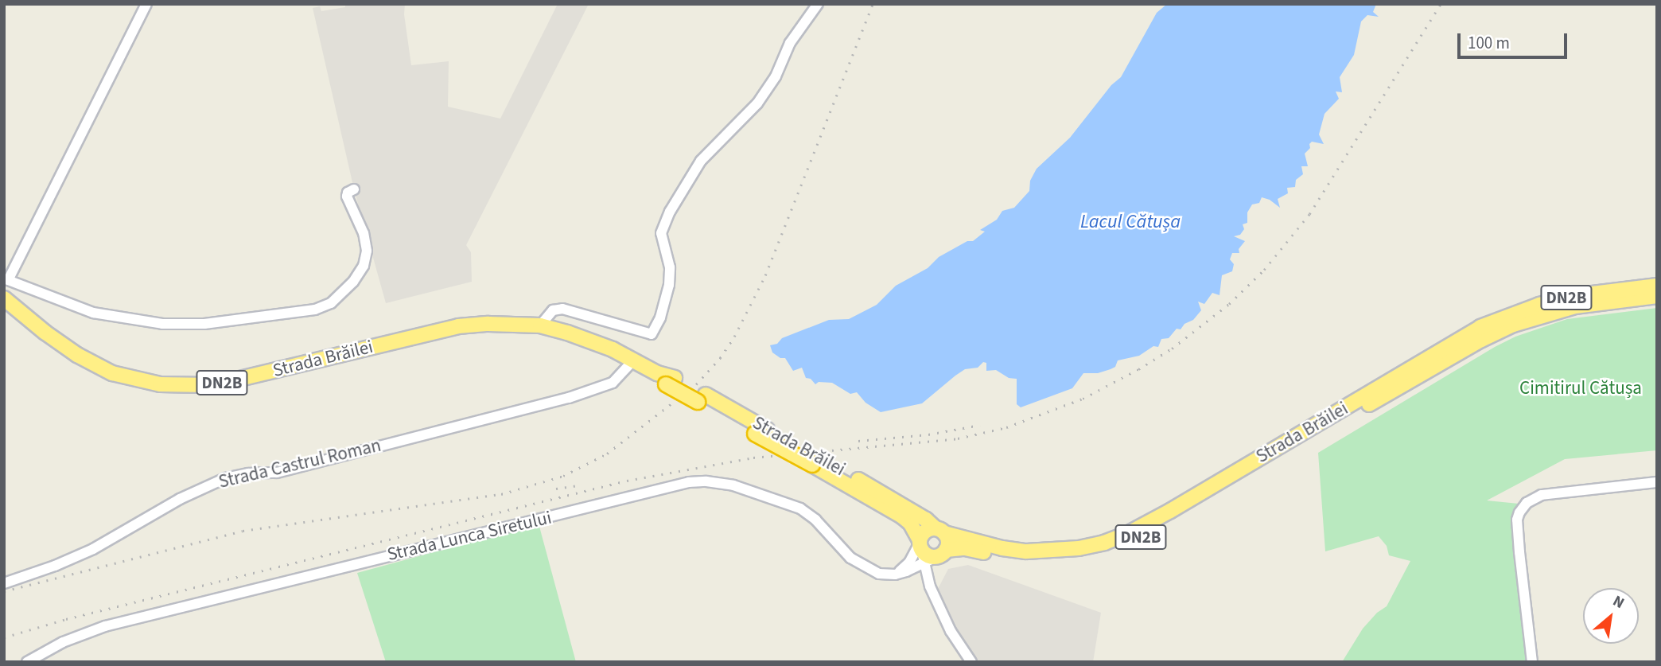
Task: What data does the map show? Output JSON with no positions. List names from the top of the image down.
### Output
{
  "streets": {
    "highway": ["DN2B", "Strada Brăilei"],
    "street": ["Strada Castrul Roman", "Strada Lunca Siretului"]
  },
  "crossings": [
    ["DN2B", "Strada Brăilei"],
    ["Strada Brăilei", "Strada Castrul Roman"]
  ],
  "water": ["Lacul Cătușa"],
  "parks": ["Cimitirul Cătușa"],
  "scale_bar": "100 m",
  "north": "top right"
}
